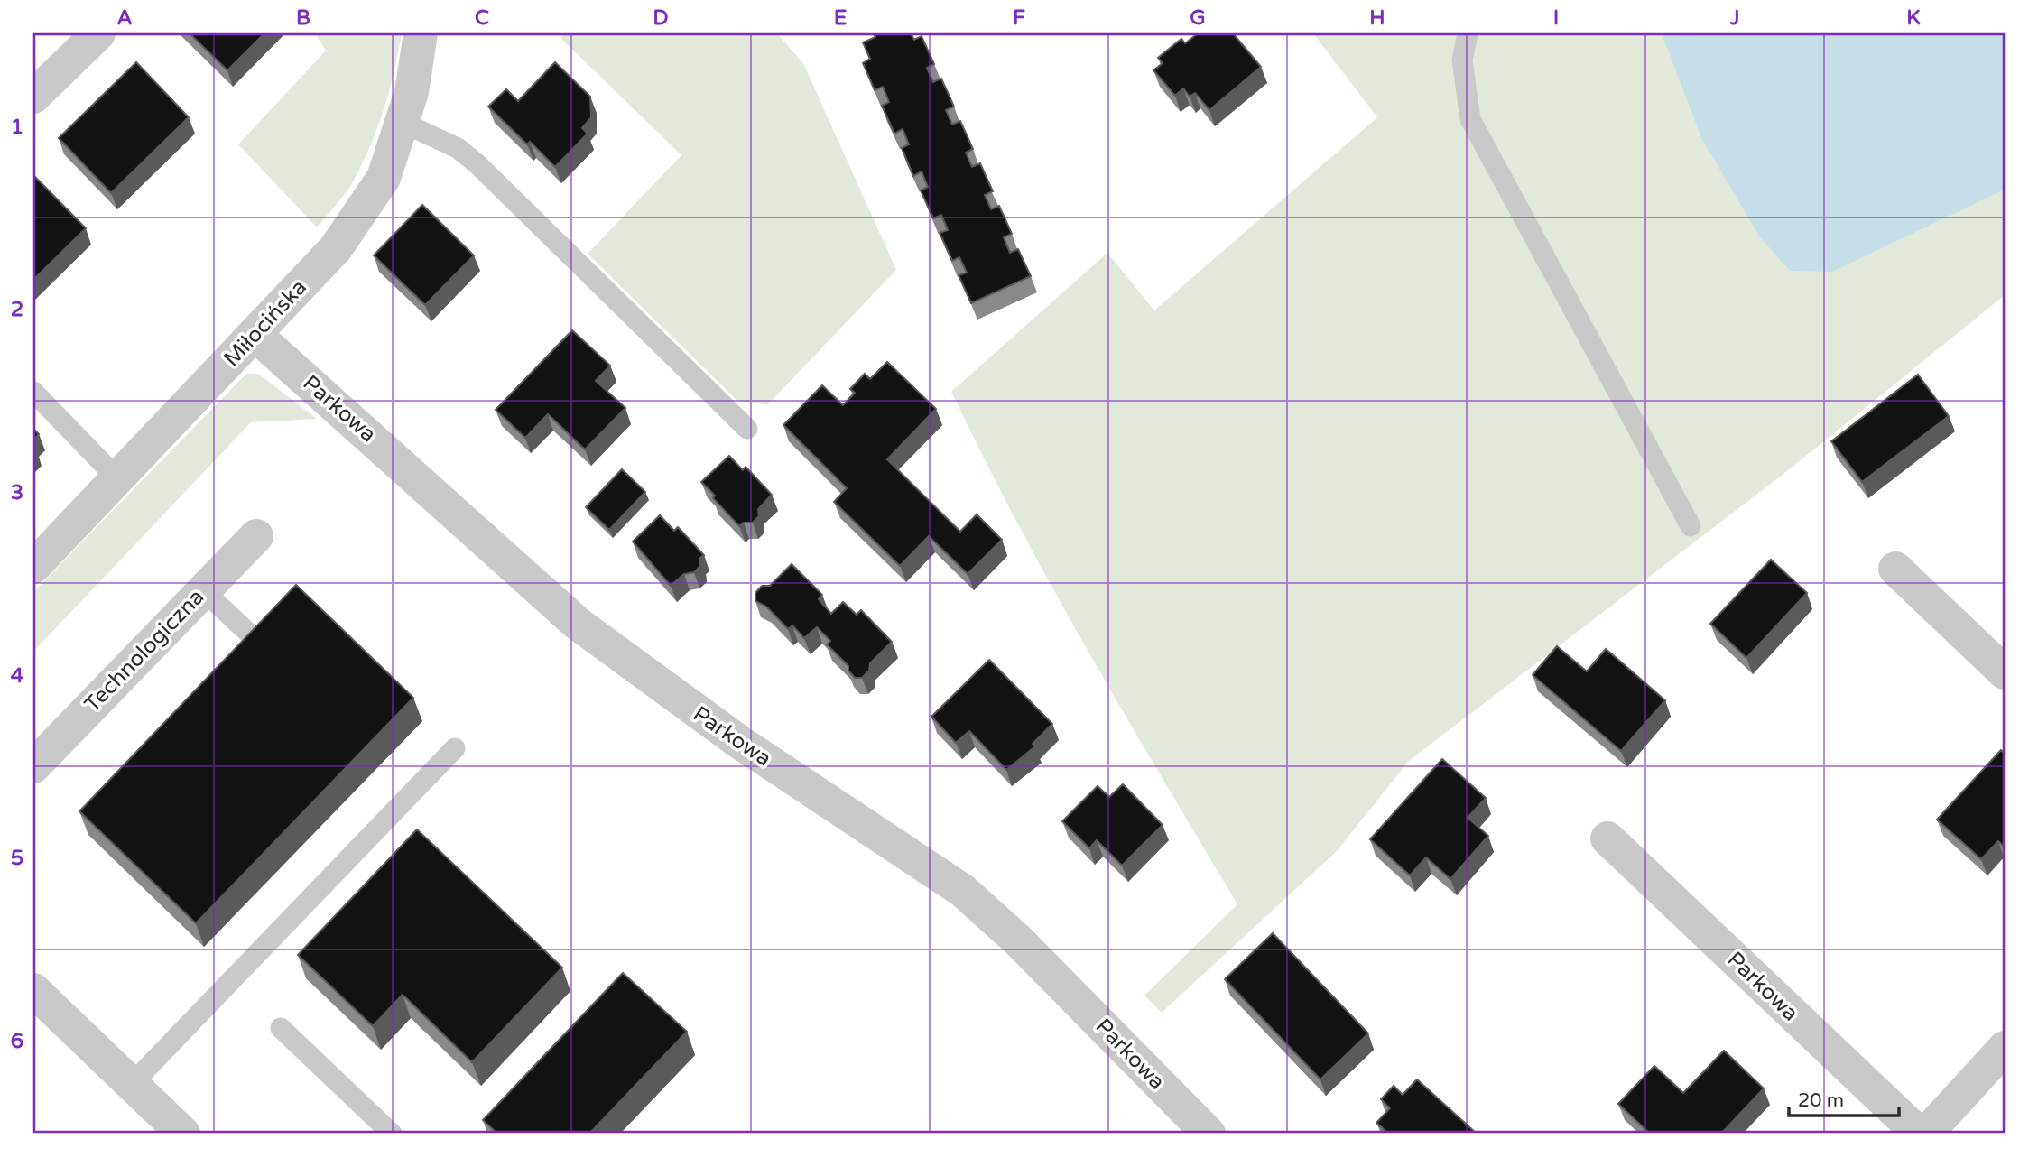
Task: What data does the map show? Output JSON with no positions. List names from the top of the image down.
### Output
{
  "streets": {
    "street": ["Miłocińska", "Parkowa", "Technologiczna"]
  },
  "crossings": [
    ["Miłocińska", "Parkowa"]
  ],
  "scale_bar": "20 m",
  "grid": {
    "columns": [
      "A",
      "B",
      "C",
      "D",
      "E",
      "F",
      "G",
      "H",
      "I",
      "J",
      "K"
    ],
    "rows": [
      "1",
      "2",
      "3",
      "4",
      "5",
      "6"
    ]
  }
}
